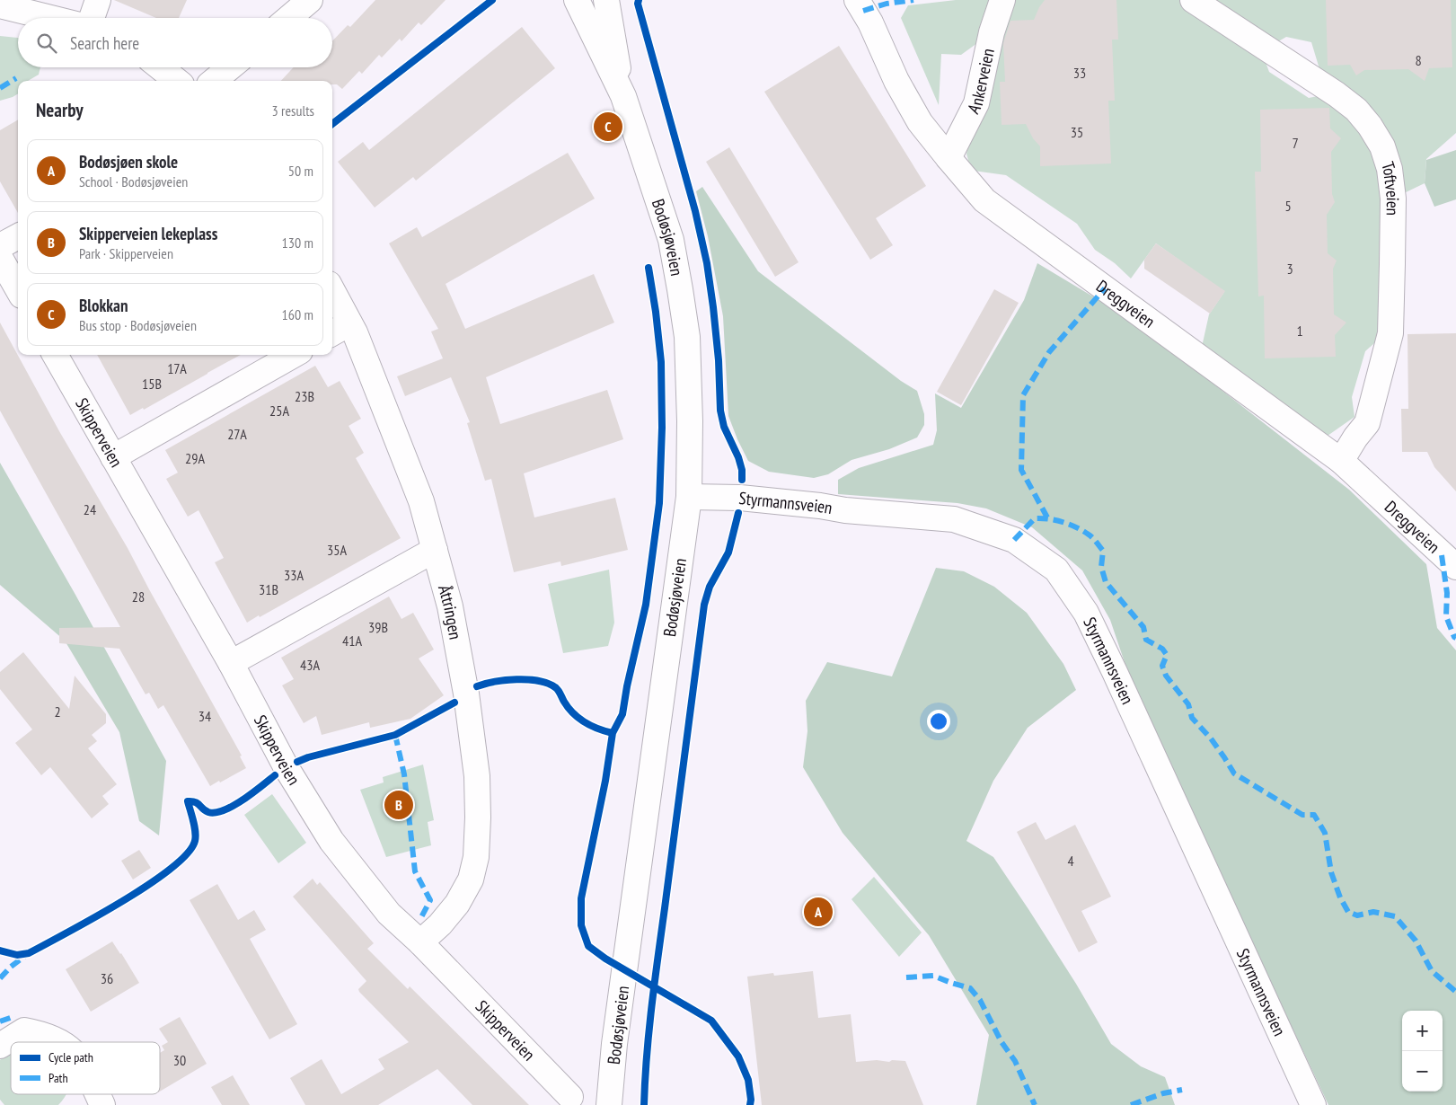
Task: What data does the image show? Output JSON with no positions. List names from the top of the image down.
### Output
{
  "streets": {
    "street": [
      "Ankerveien",
      "Toftveien",
      "Bodøsjøveien",
      "Dreggveien",
      "Skipperveien",
      "Styrmannsveien",
      "Åttringen"
    ]
  },
  "crossings": [
    ["Ankerveien", "Dreggveien"],
    ["Toftveien", "Dreggveien"],
    ["Bodøsjøveien", "Styrmannsveien"],
    ["Skipperveien", "Åttringen"]
  ],
  "house_numbers": [
    "8",
    "33",
    "35",
    "7",
    "5",
    "3",
    "1",
    "17A",
    "15B",
    "23B",
    "25A",
    "27A",
    "29A",
    "24",
    "35A",
    "33A",
    "31B",
    "28",
    "39B",
    "41A",
    "43A",
    "2",
    "34",
    "4",
    "36",
    "30"
  ],
  "legend": ["Cycle path", "Path"],
  "page": {
    "search": "Search here",
    "heading": ["Nearby", "3 results"],
    "pins": ["C", "B", "A"],
    "list": [
      {
        "mark": "A",
        "name": "Bodøsjøen skole",
        "note": "School · Bodøsjøveien",
        "value": "50 m"
      },
      {
        "mark": "B",
        "name": "Skipperveien lekeplass",
        "note": "Park · Skipperveien",
        "value": "130 m"
      },
      {
        "mark": "C",
        "name": "Blokkan",
        "note": "Bus stop · Bodøsjøveien",
        "value": "160 m"
      }
    ],
    "map_buttons": ["+", "−"]
  }
}
